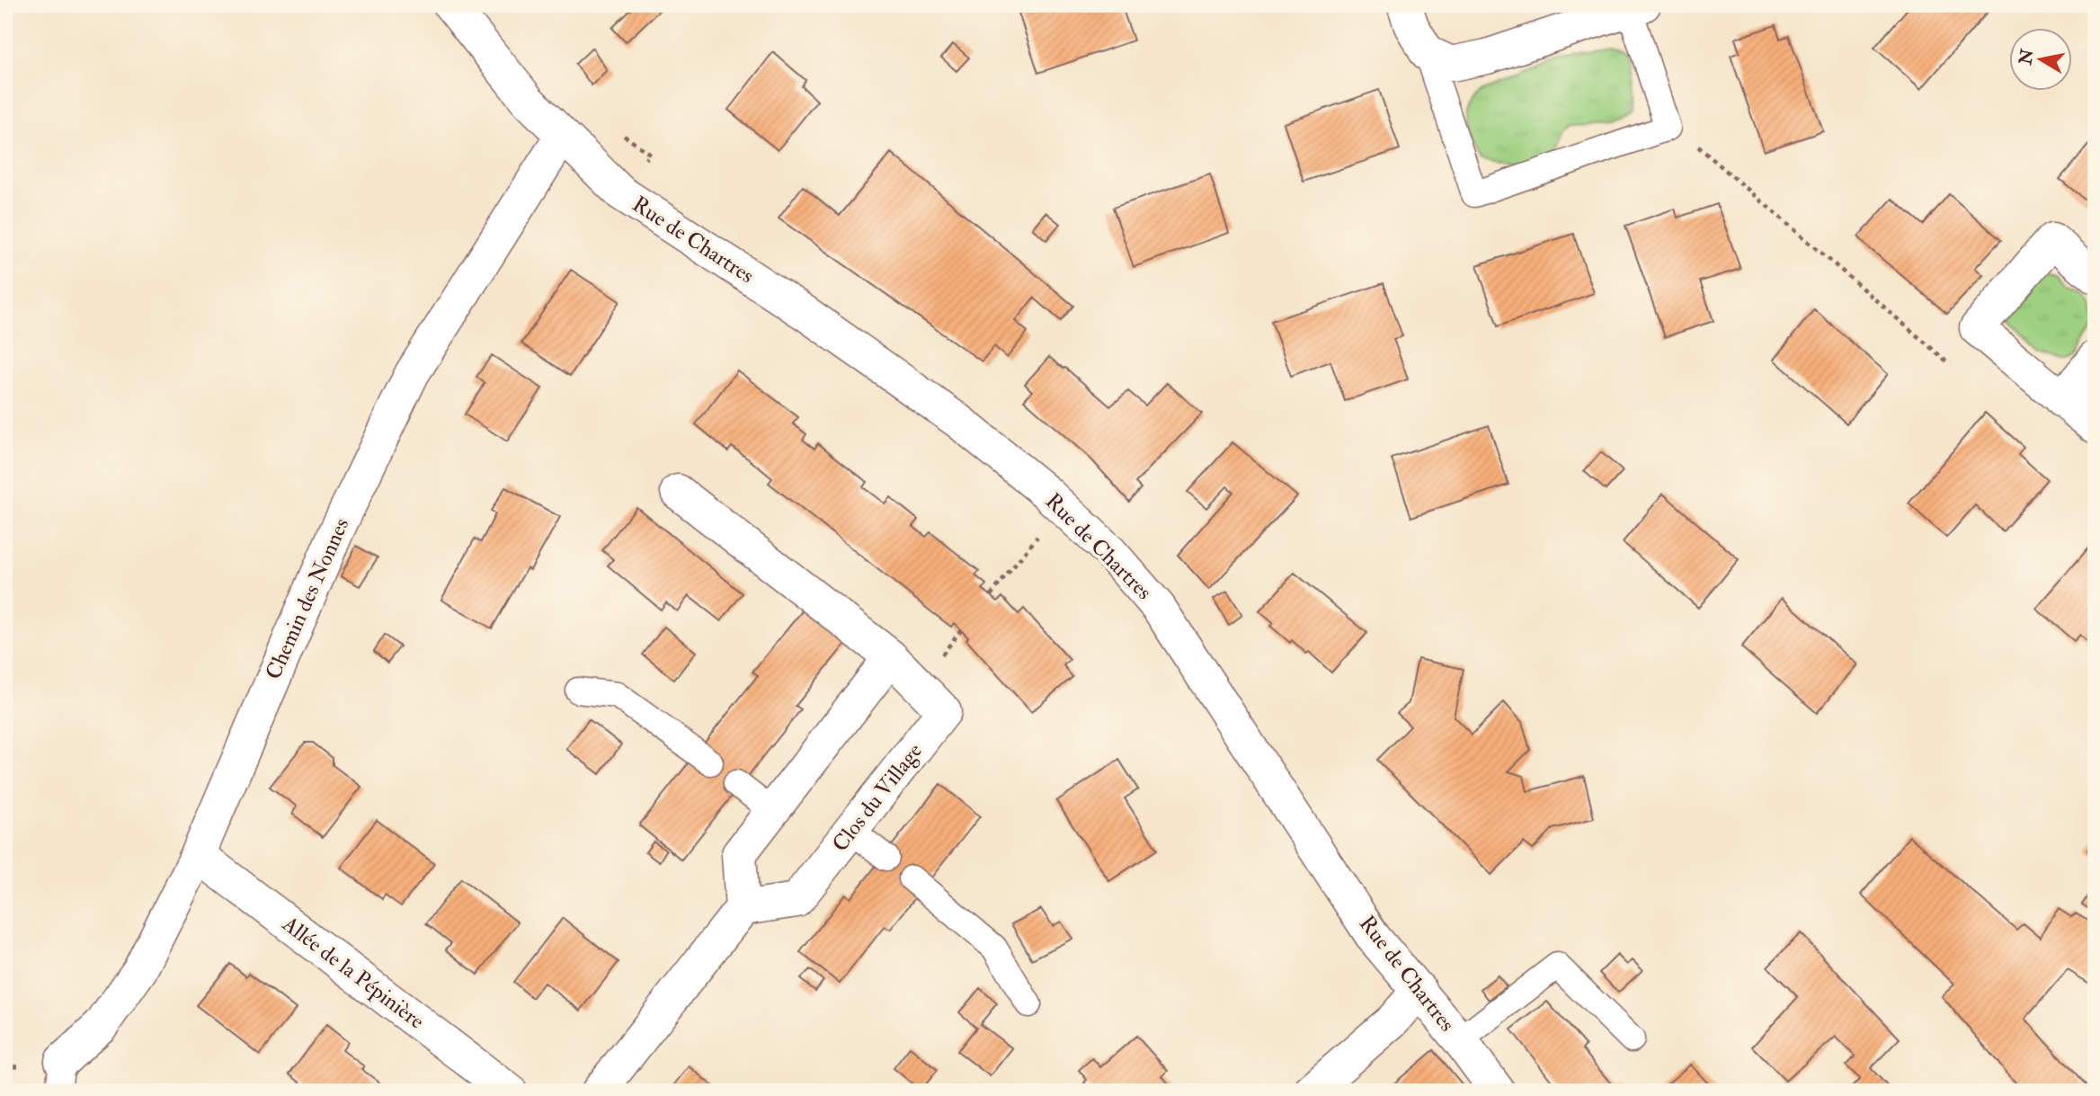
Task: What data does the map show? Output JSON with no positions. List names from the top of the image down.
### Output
{
  "streets": {
    "street": [
      "Rue de Chartres",
      "Chemin des Nonnes",
      "Clos du Village",
      "Allée de la Pépinière"
    ]
  },
  "crossings": [
    ["Rue de Chartres", "Chemin des Nonnes"],
    ["Chemin des Nonnes", "Allée de la Pépinière"]
  ],
  "north": "left"
}
